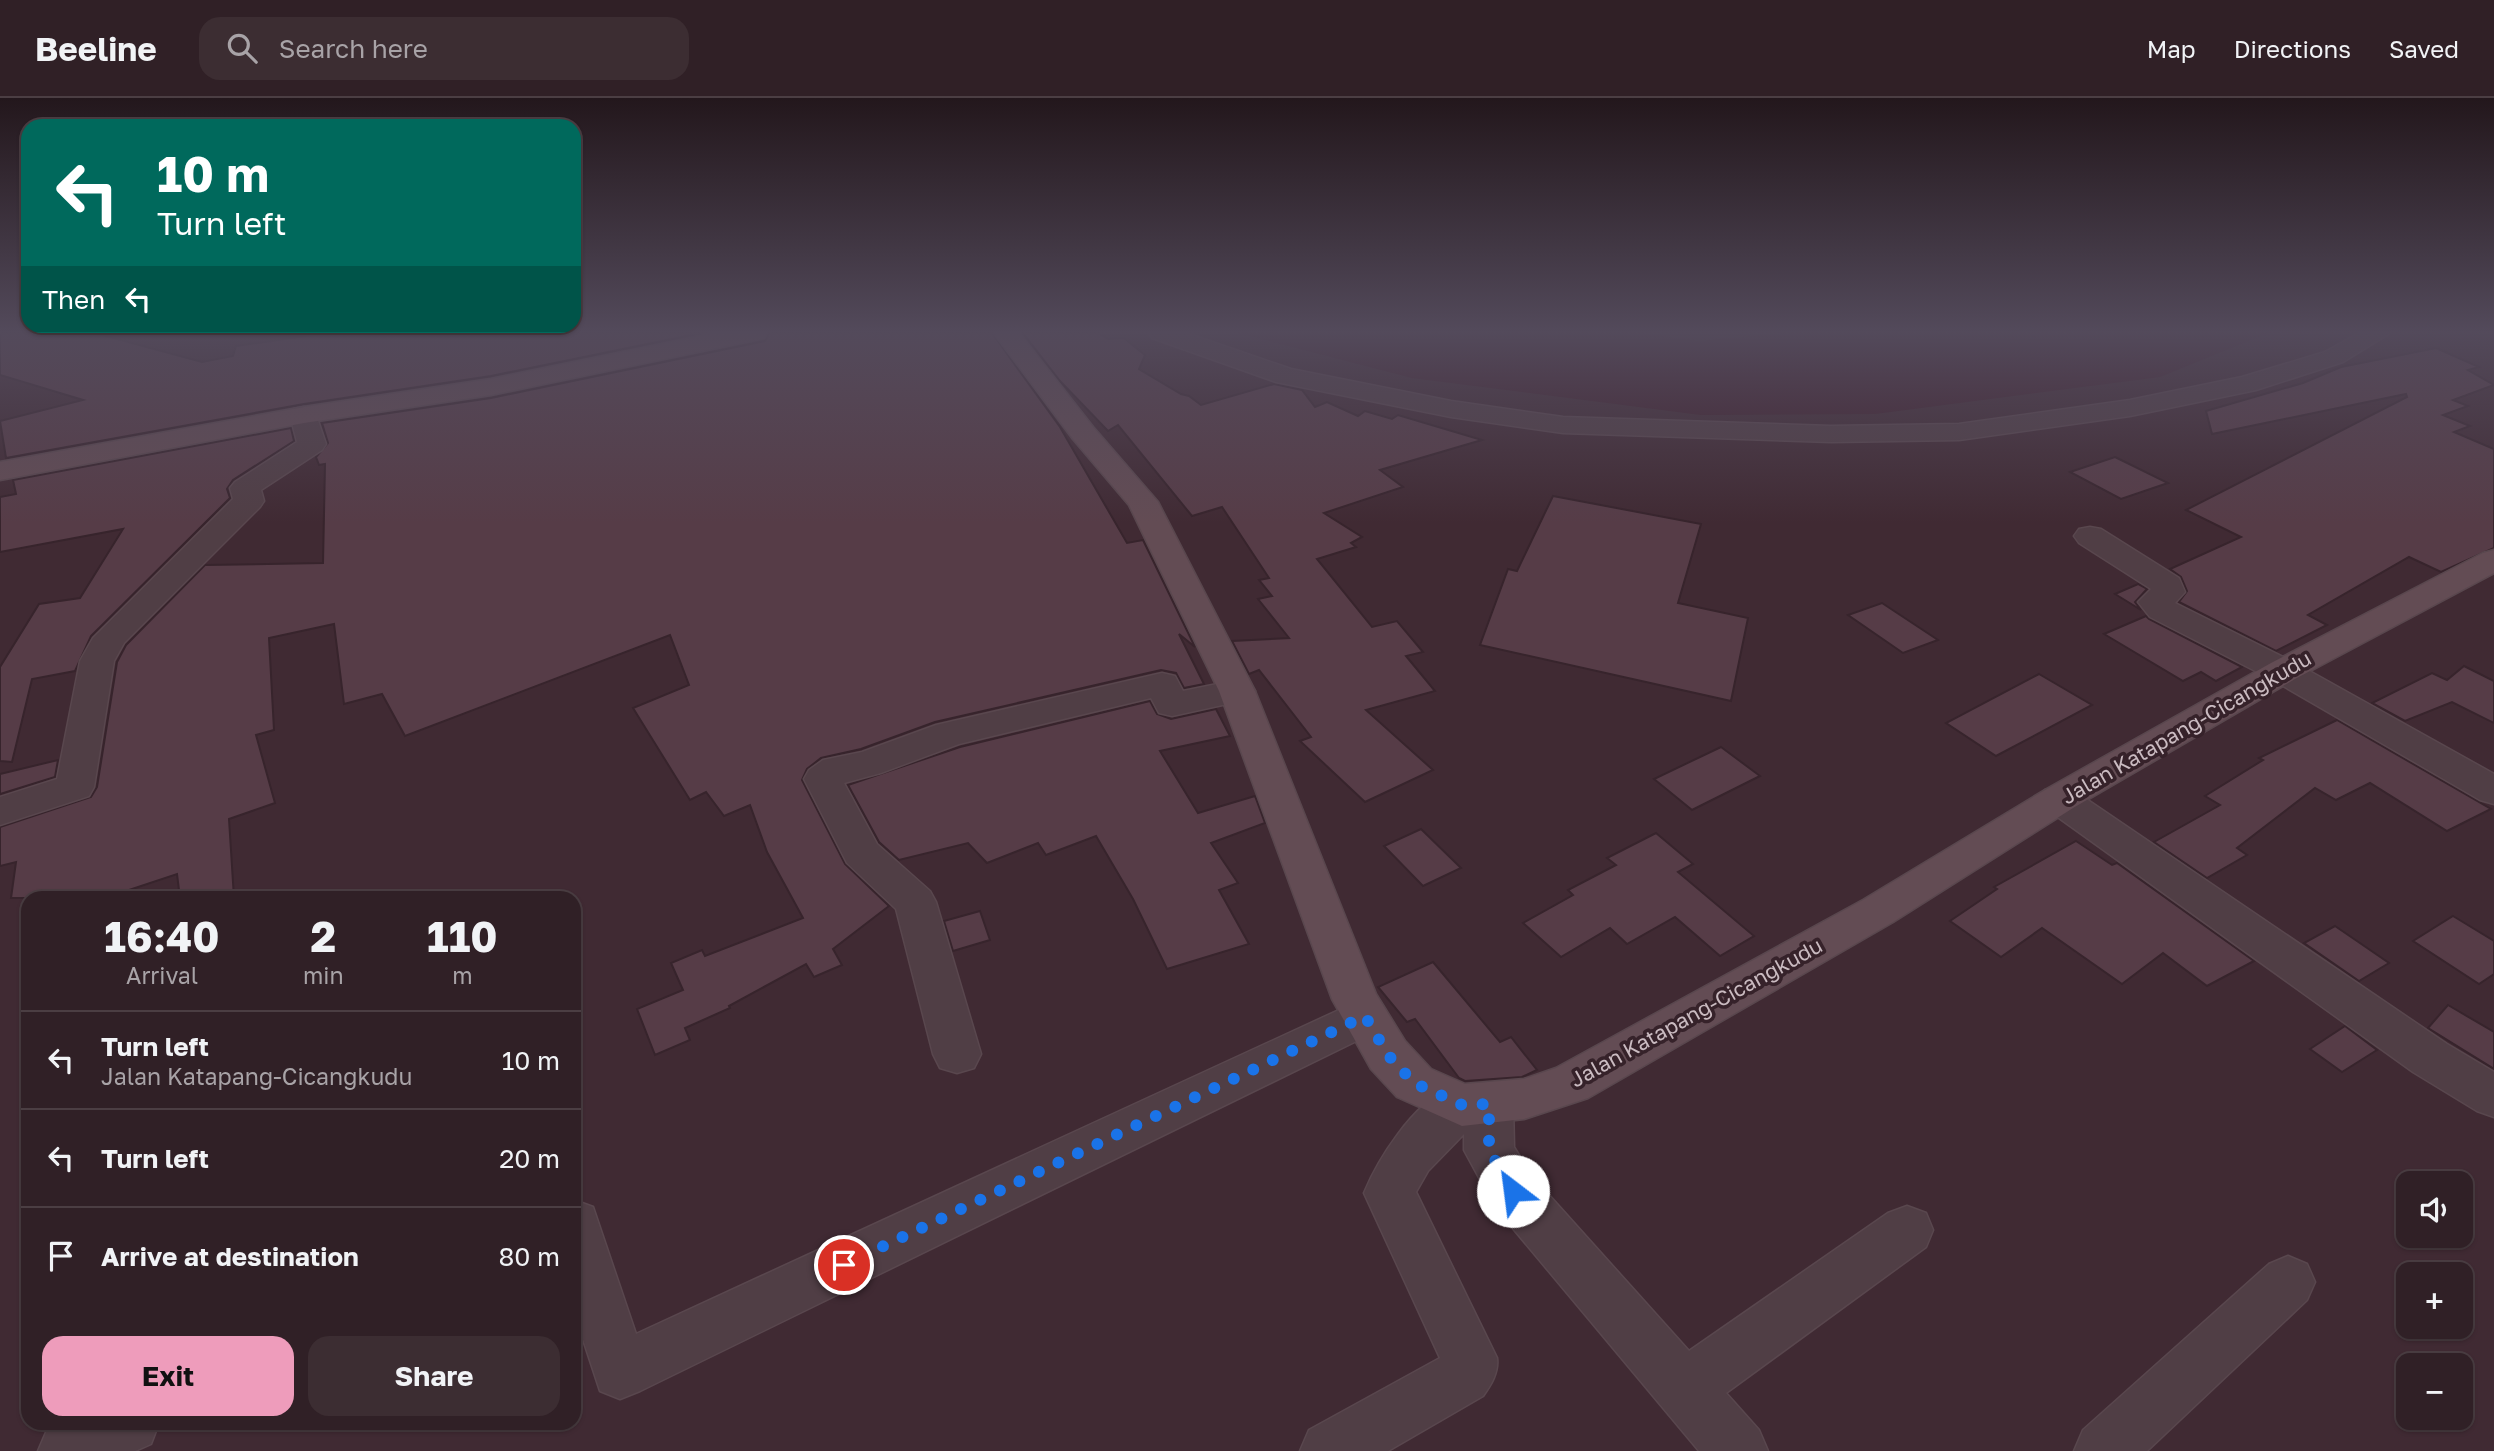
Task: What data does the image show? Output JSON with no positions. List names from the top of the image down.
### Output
{
  "streets": {
    "street": ["Jalan Katapang-Cicangkudu"]
  },
  "page": {
    "header": "Beeline",
    "search": "Search here",
    "nav": ["Map", "Directions", "Saved"],
    "turn": ["10 m", "Turn left"],
    "then": "Then",
    "eta": [
      "16:40",
      "Arrival",
      "2",
      "min",
      "110",
      "m"
    ],
    "list": [
      {
        "name": "Turn left",
        "note": "Jalan Katapang-Cicangkudu",
        "value": "10 m"
      },
      {
        "name": "Turn left",
        "value": "20 m"
      },
      {
        "name": "Arrive at destination",
        "value": "80 m"
      }
    ],
    "map_buttons": ["+", "−"],
    "buttons": ["Exit", "Share"]
  }
}
